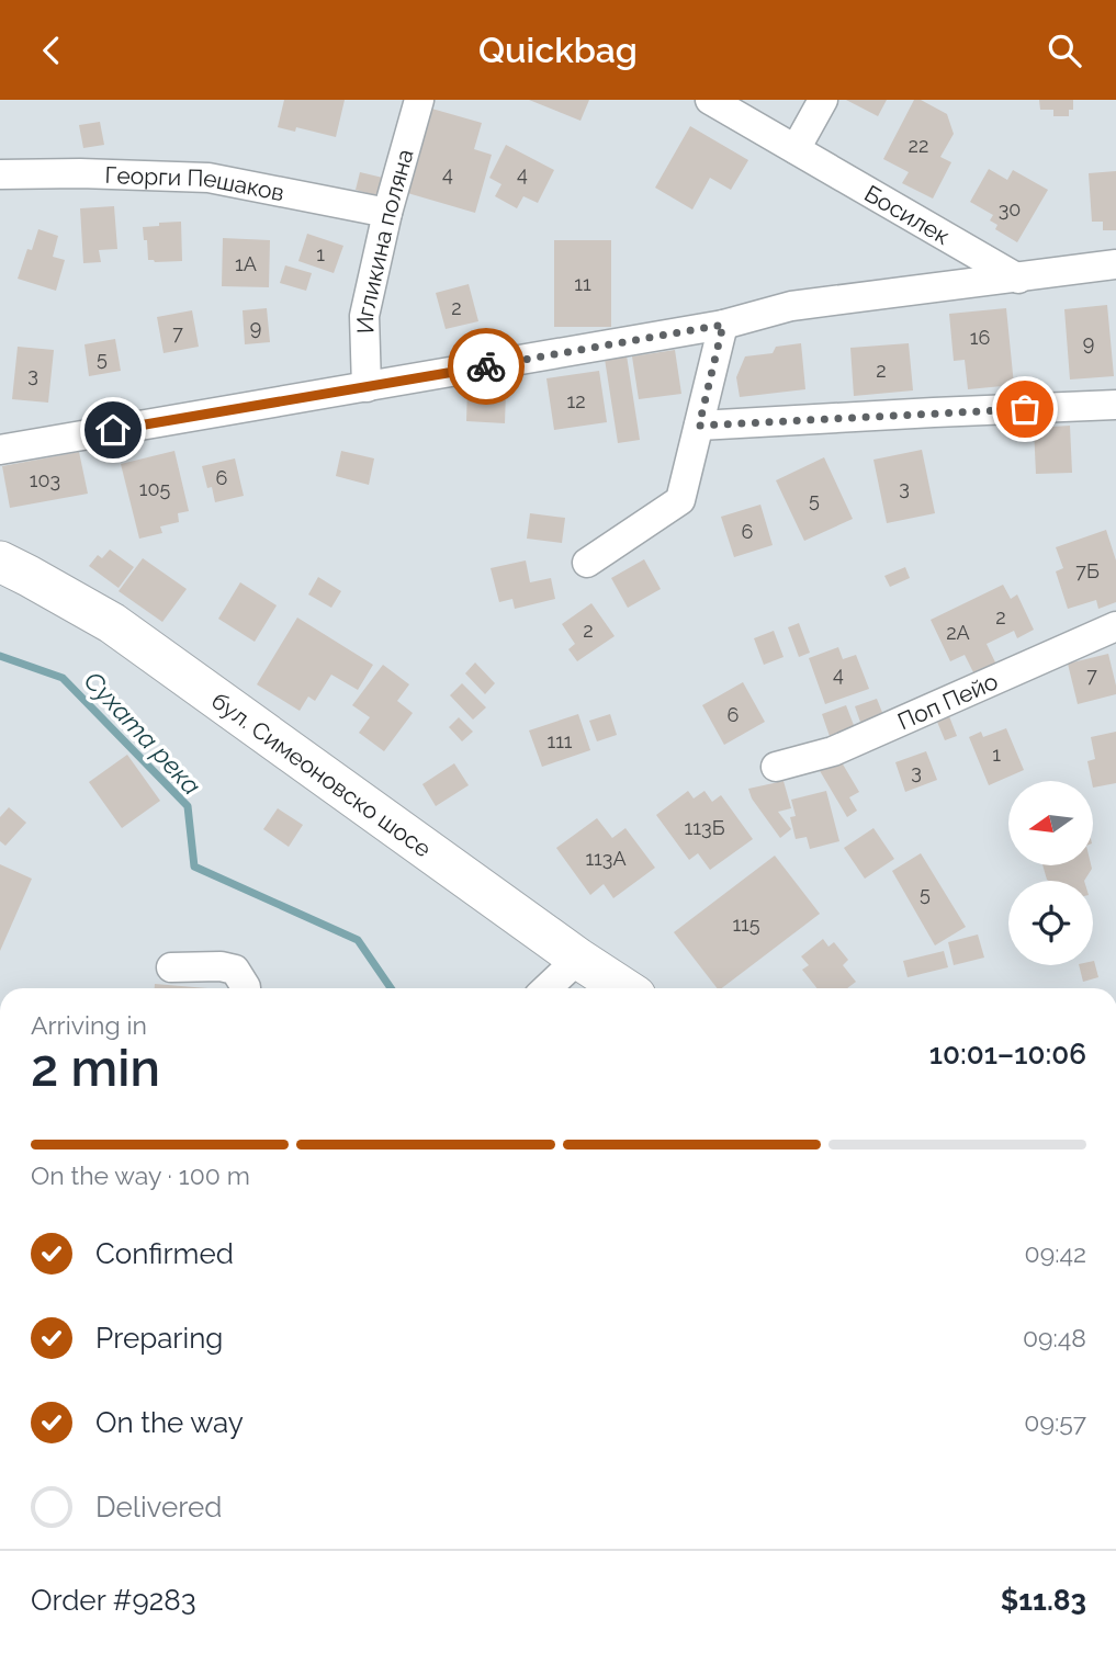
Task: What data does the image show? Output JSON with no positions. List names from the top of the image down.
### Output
{
  "streets": {
    "street": [
      "Георги Пешаков",
      "Босилек",
      "Игликина поляна",
      "Поп Пейо",
      "бул. Симеоновско шосе"
    ]
  },
  "crossings": [
    ["Георги Пешаков", "Игликина поляна"]
  ],
  "water": ["Сухата река"],
  "house_numbers": [
    "22",
    "4",
    "4",
    "30",
    "1",
    "1А",
    "11",
    "2",
    "9",
    "7",
    "16",
    "9",
    "5",
    "2",
    "3",
    "12",
    "6",
    "103",
    "3",
    "105",
    "5",
    "6",
    "7Б",
    "2",
    "2",
    "2А",
    "4",
    "7",
    "6",
    "111",
    "1",
    "3",
    "113Б",
    "113А",
    "5",
    "115"
  ],
  "north": "left",
  "page": {
    "header": "Quickbag",
    "heading": ["2 min", "Arriving in", "10:01–10:06"],
    "panel": ["Order #9283", "$11.83"],
    "bar": "On the way · 100 m",
    "list": [
      ["Confirmed", "09:42"],
      ["Preparing", "09:48"],
      ["On the way", "09:57"],
      "Delivered"
    ]
  }
}
